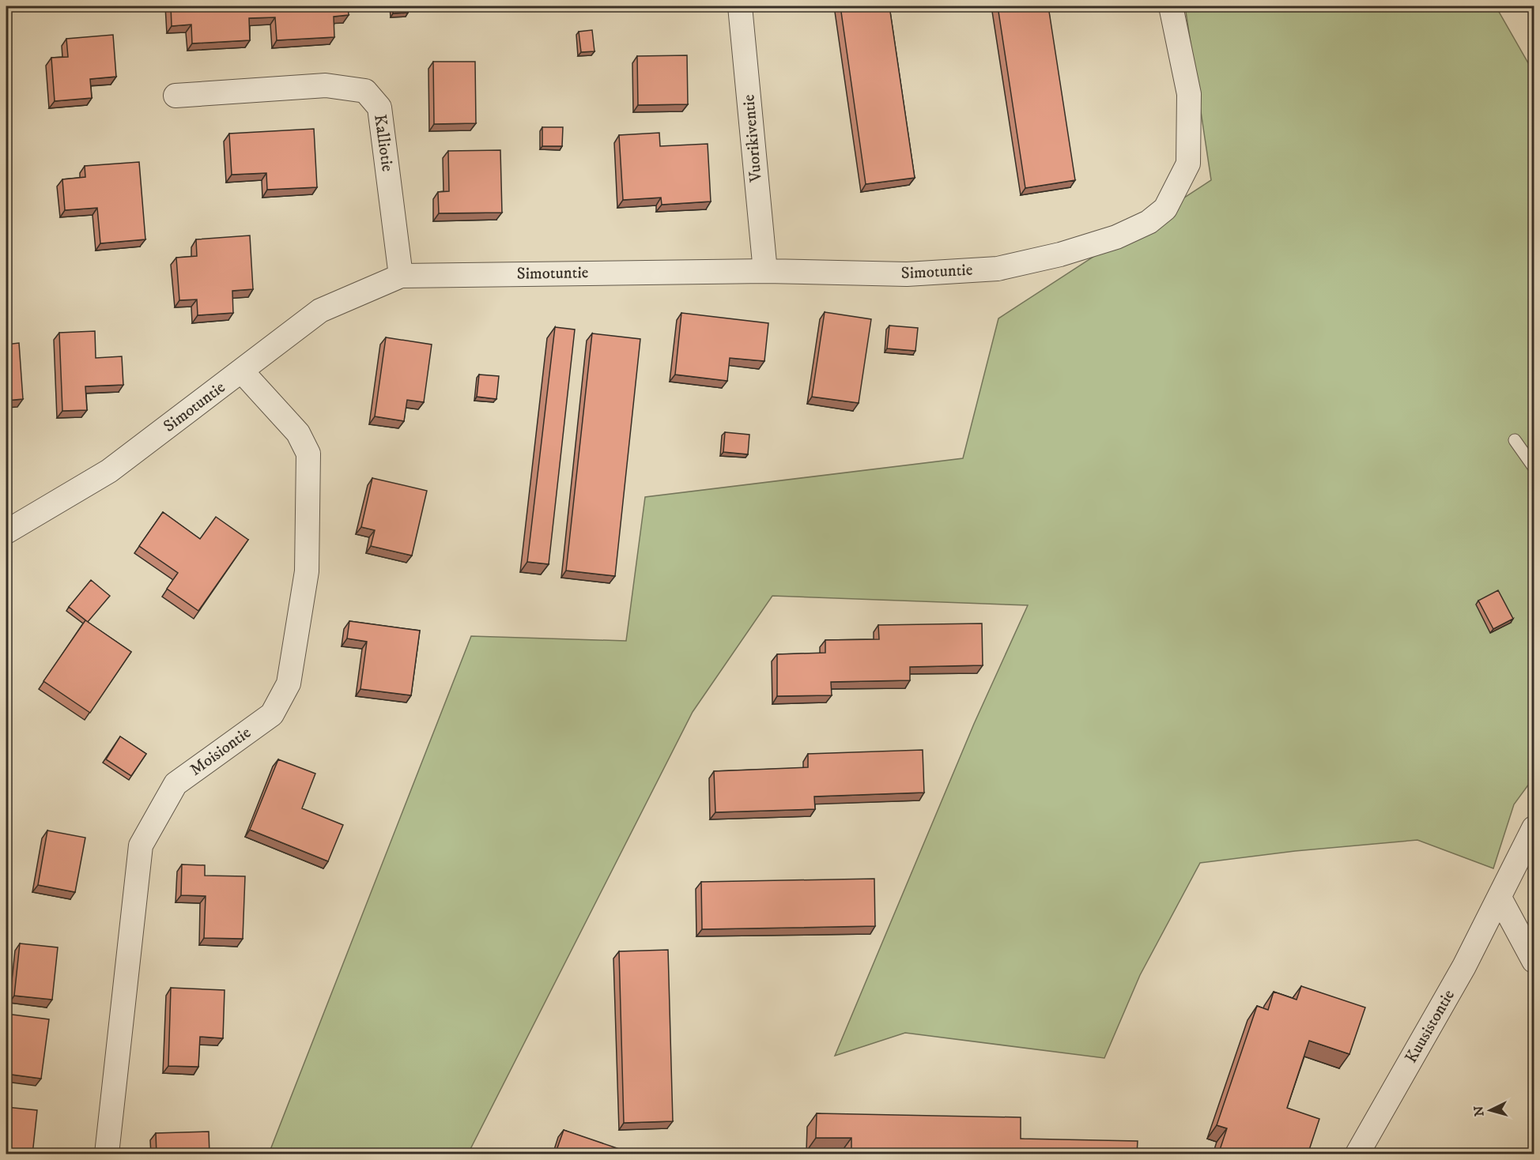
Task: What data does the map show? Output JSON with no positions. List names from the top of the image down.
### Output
{
  "streets": {
    "street": [
      "Vuorikiventie",
      "Kalliotie",
      "Simotuntie",
      "Moisiontie",
      "Kuusistontie"
    ]
  },
  "crossings": [
    ["Vuorikiventie", "Simotuntie"],
    ["Kalliotie", "Simotuntie"],
    ["Simotuntie", "Moisiontie"]
  ],
  "north": "left"
}
